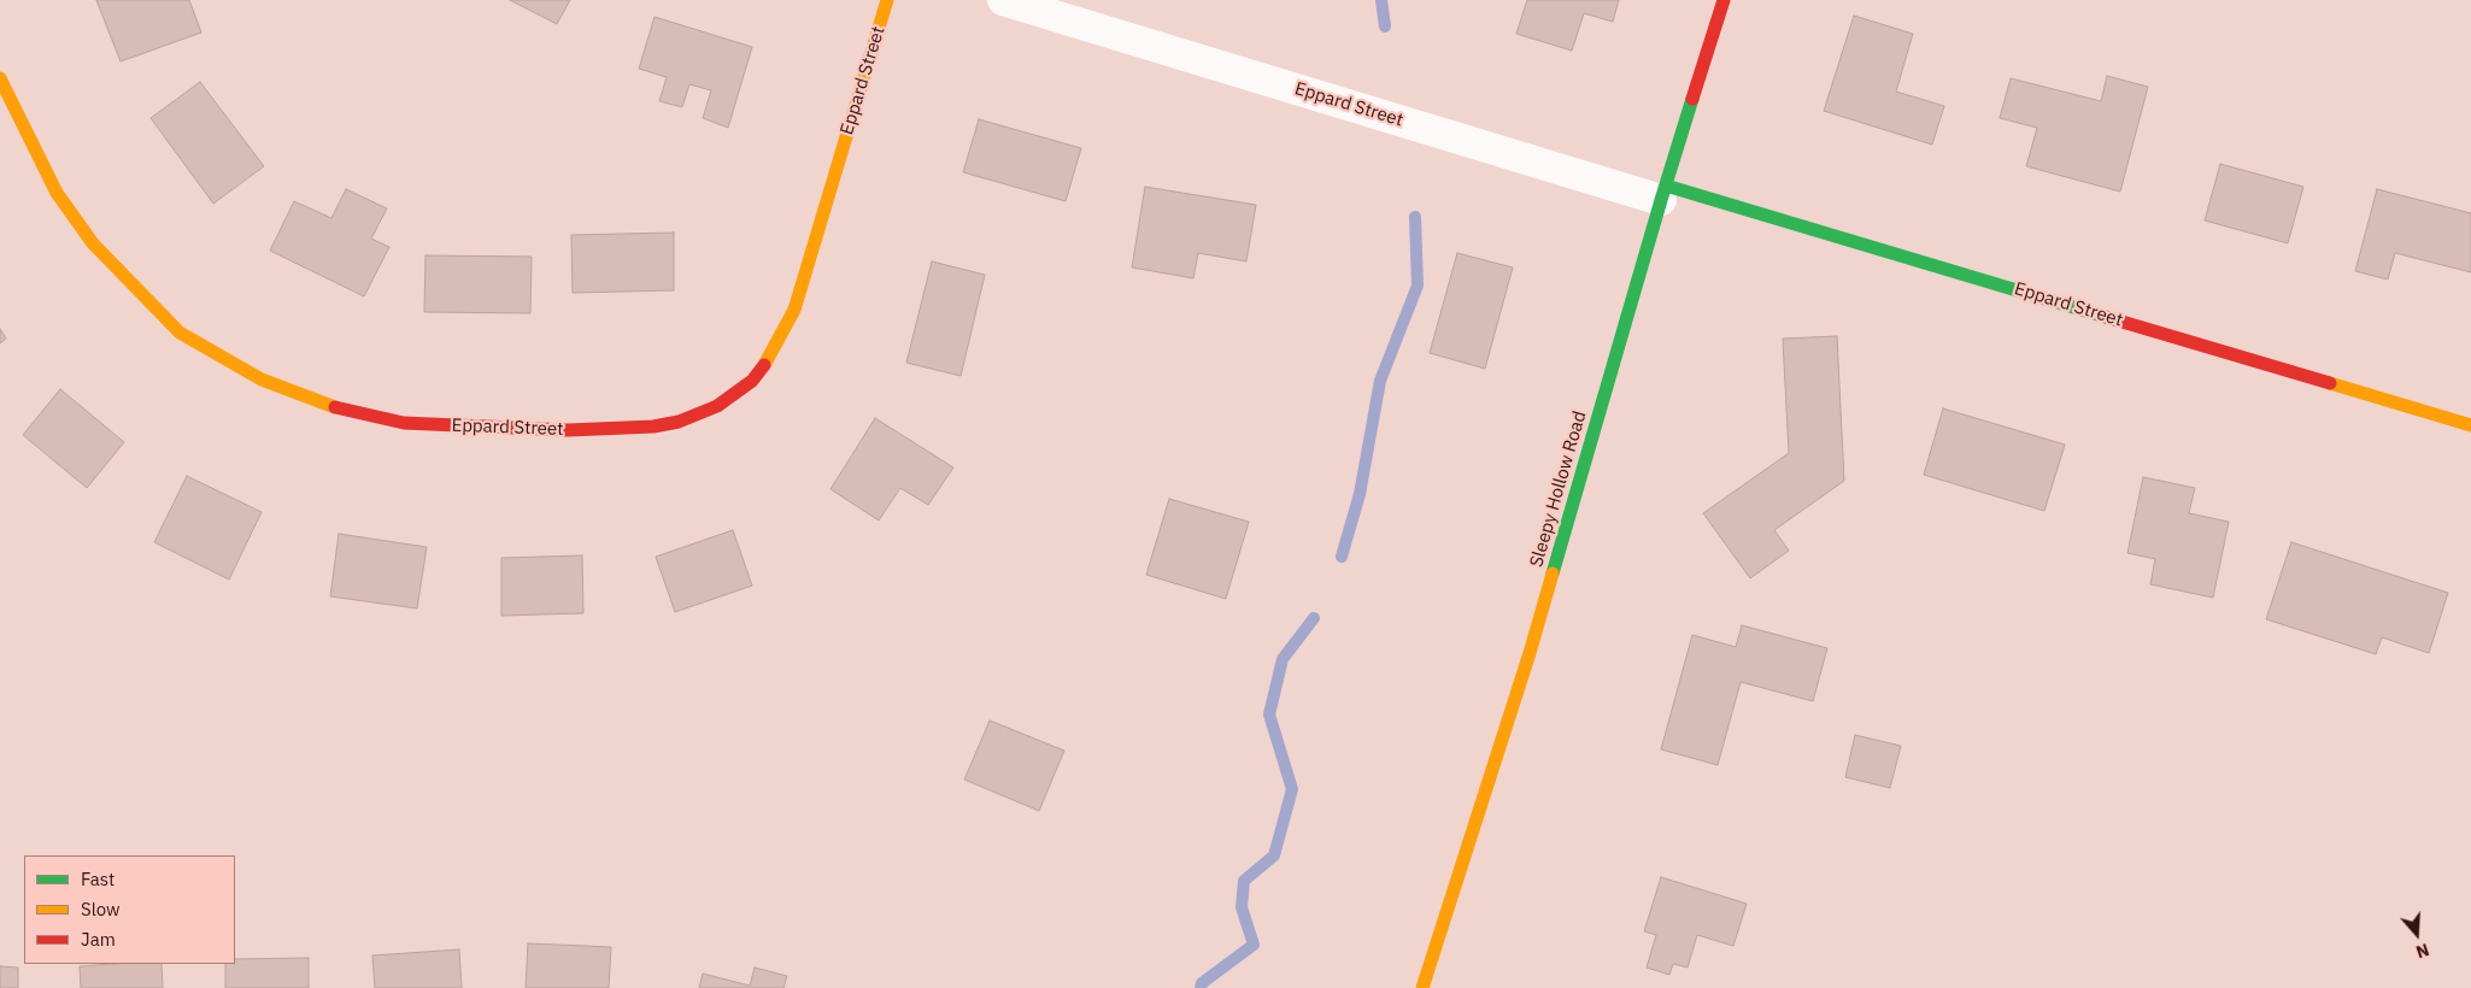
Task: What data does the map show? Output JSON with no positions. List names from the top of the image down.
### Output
{
  "streets": {
    "street": ["Eppard Street", "Sleepy Hollow Road"]
  },
  "crossings": [
    ["Eppard Street", "Sleepy Hollow Road"]
  ],
  "legend": ["Fast", "Slow", "Jam"],
  "north": "bottom"
}
